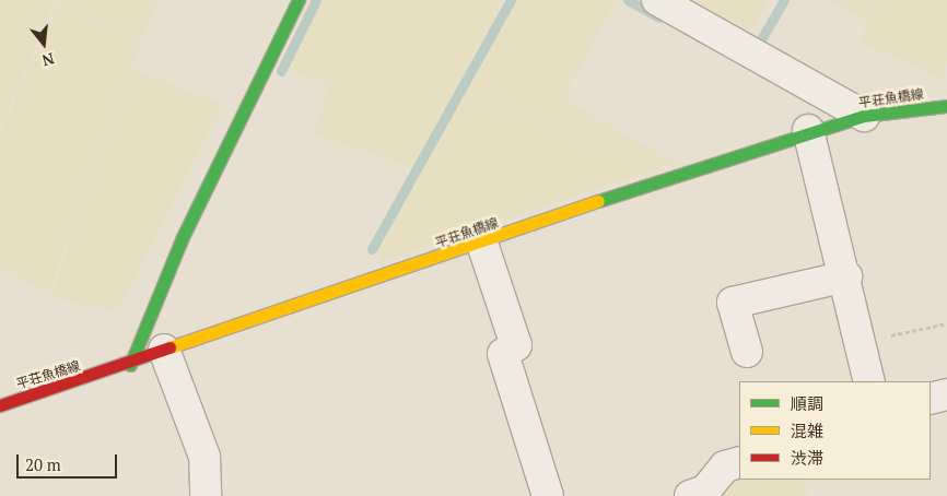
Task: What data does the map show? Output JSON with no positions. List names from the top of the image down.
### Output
{
  "streets": {
    "main road": ["平荘魚橋線"]
  },
  "legend": ["順調", "混雑", "渋滞"],
  "scale_bar": "20 m",
  "north": "bottom"
}
